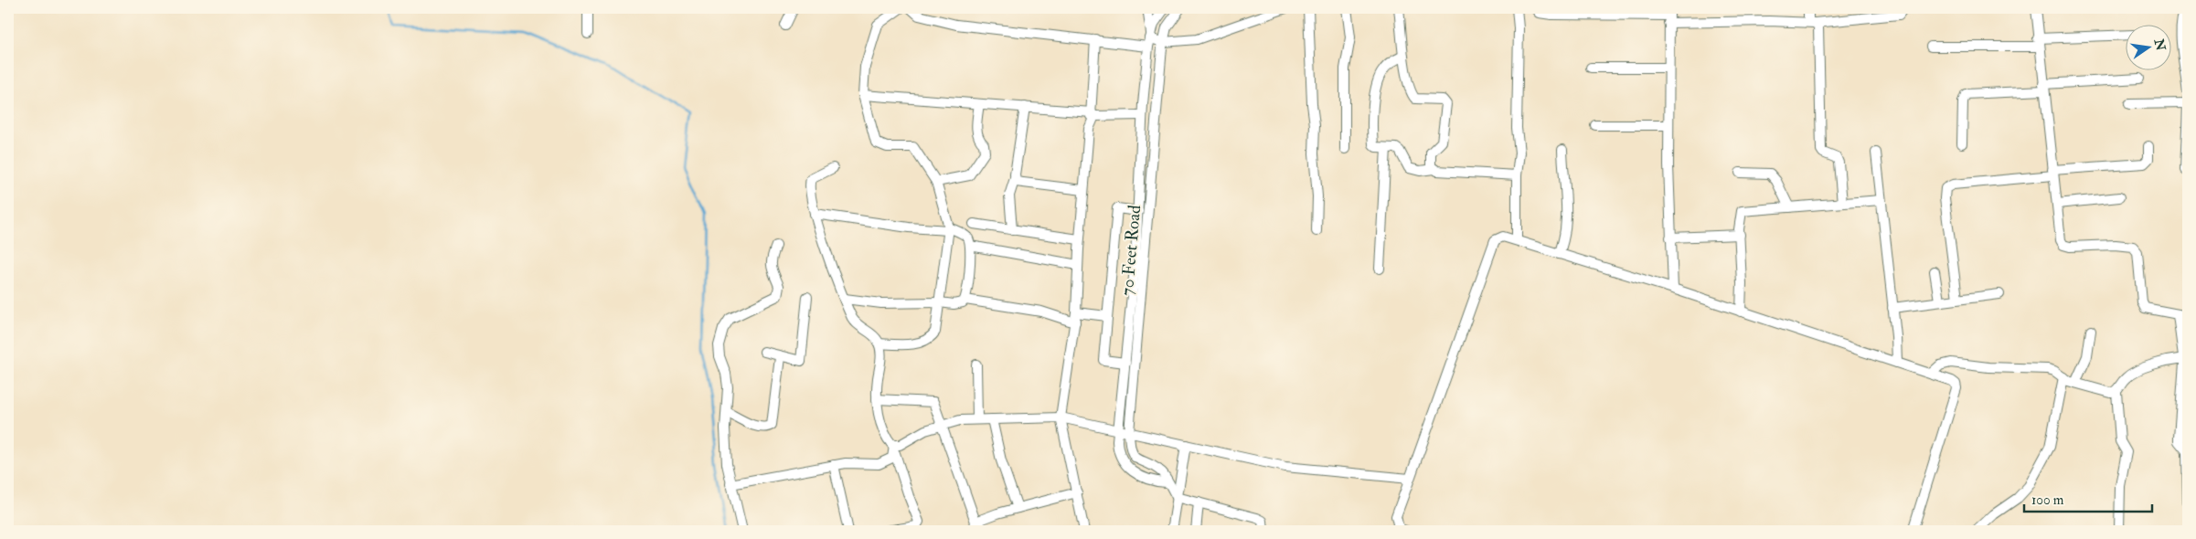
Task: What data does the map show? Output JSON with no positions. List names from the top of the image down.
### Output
{
  "streets": {
    "street": ["70 Feet Road"]
  },
  "scale_bar": "100 m",
  "north": "right"
}
